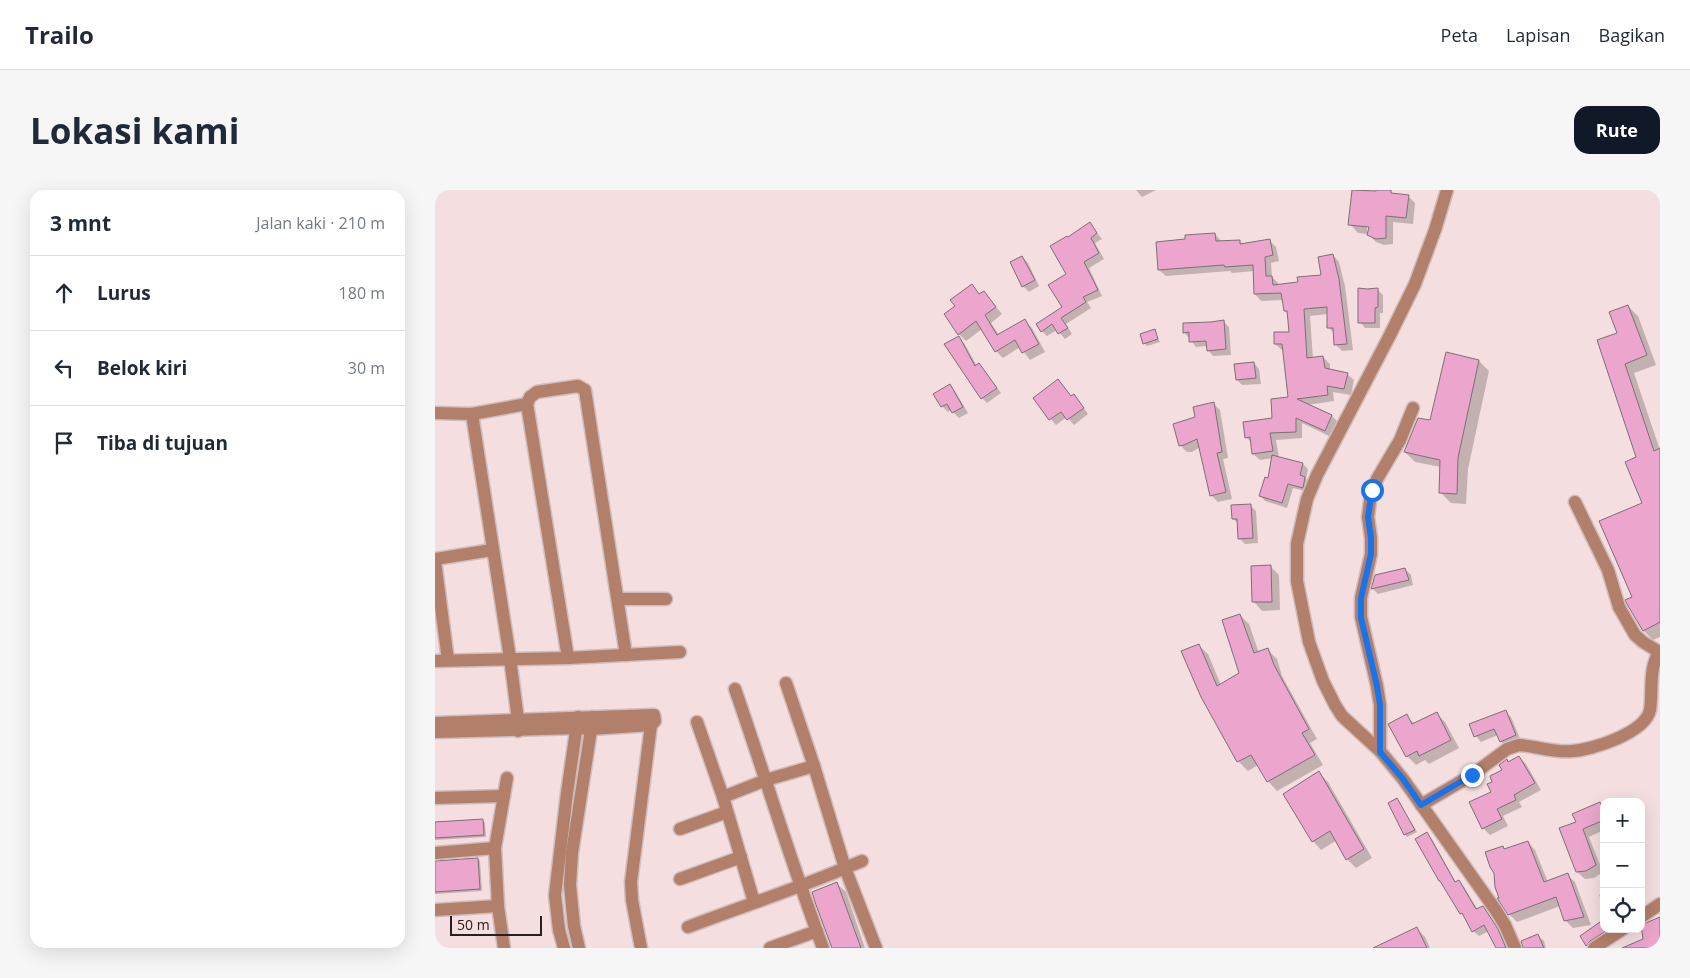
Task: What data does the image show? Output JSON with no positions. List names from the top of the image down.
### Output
{
  "scale_bar": "50 m",
  "page": {
    "header": "Trailo",
    "nav": ["Peta", "Lapisan", "Bagikan"],
    "buttons": "Rute",
    "title": "Lokasi kami",
    "heading": ["3 mnt", "Jalan kaki · 210 m"],
    "list": [
      ["Lurus", "180 m"],
      ["Belok kiri", "30 m"],
      "Tiba di tujuan"
    ],
    "map_buttons": ["+", "−"],
    "scale": "50 m"
  }
}
